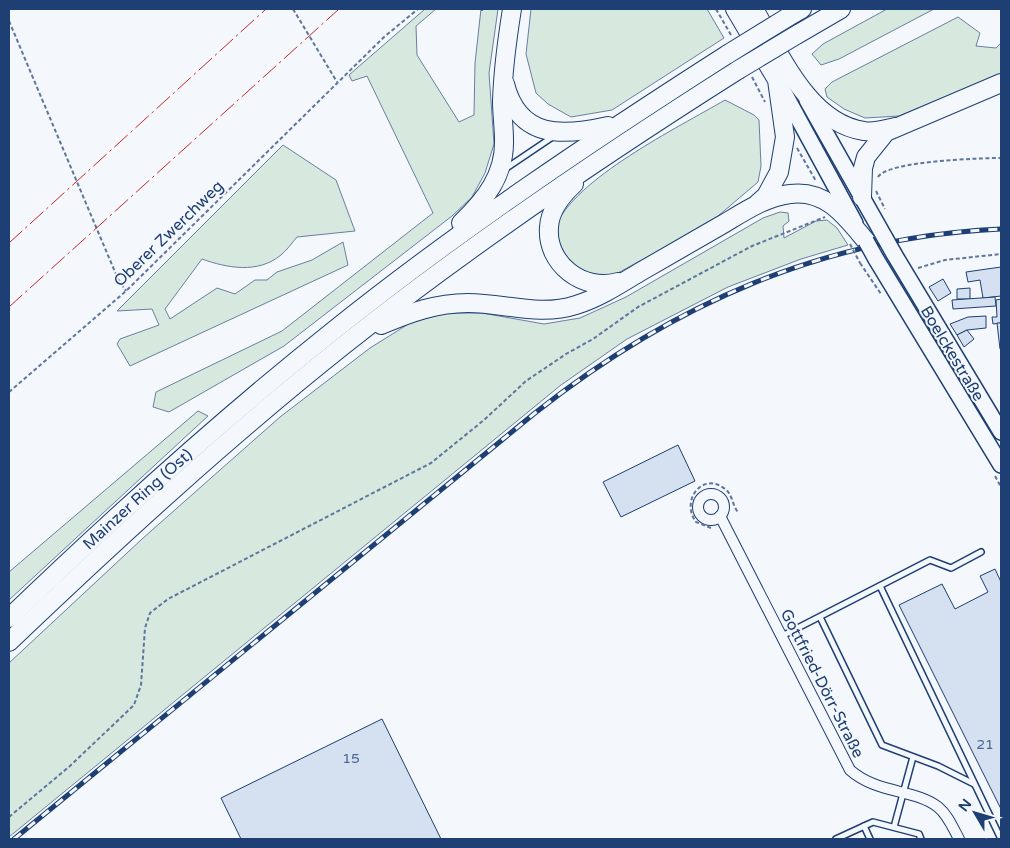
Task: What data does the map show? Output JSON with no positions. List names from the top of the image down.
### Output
{
  "streets": {
    "highway": ["Mainzer Ring (Ost)"],
    "main road": ["Boelckestraße"],
    "street": ["Gottfried-Dörr-Straße"],
    "path": ["Oberer Zwerchweg"]
  },
  "house_numbers": ["21", "15"],
  "north": "top left"
}
